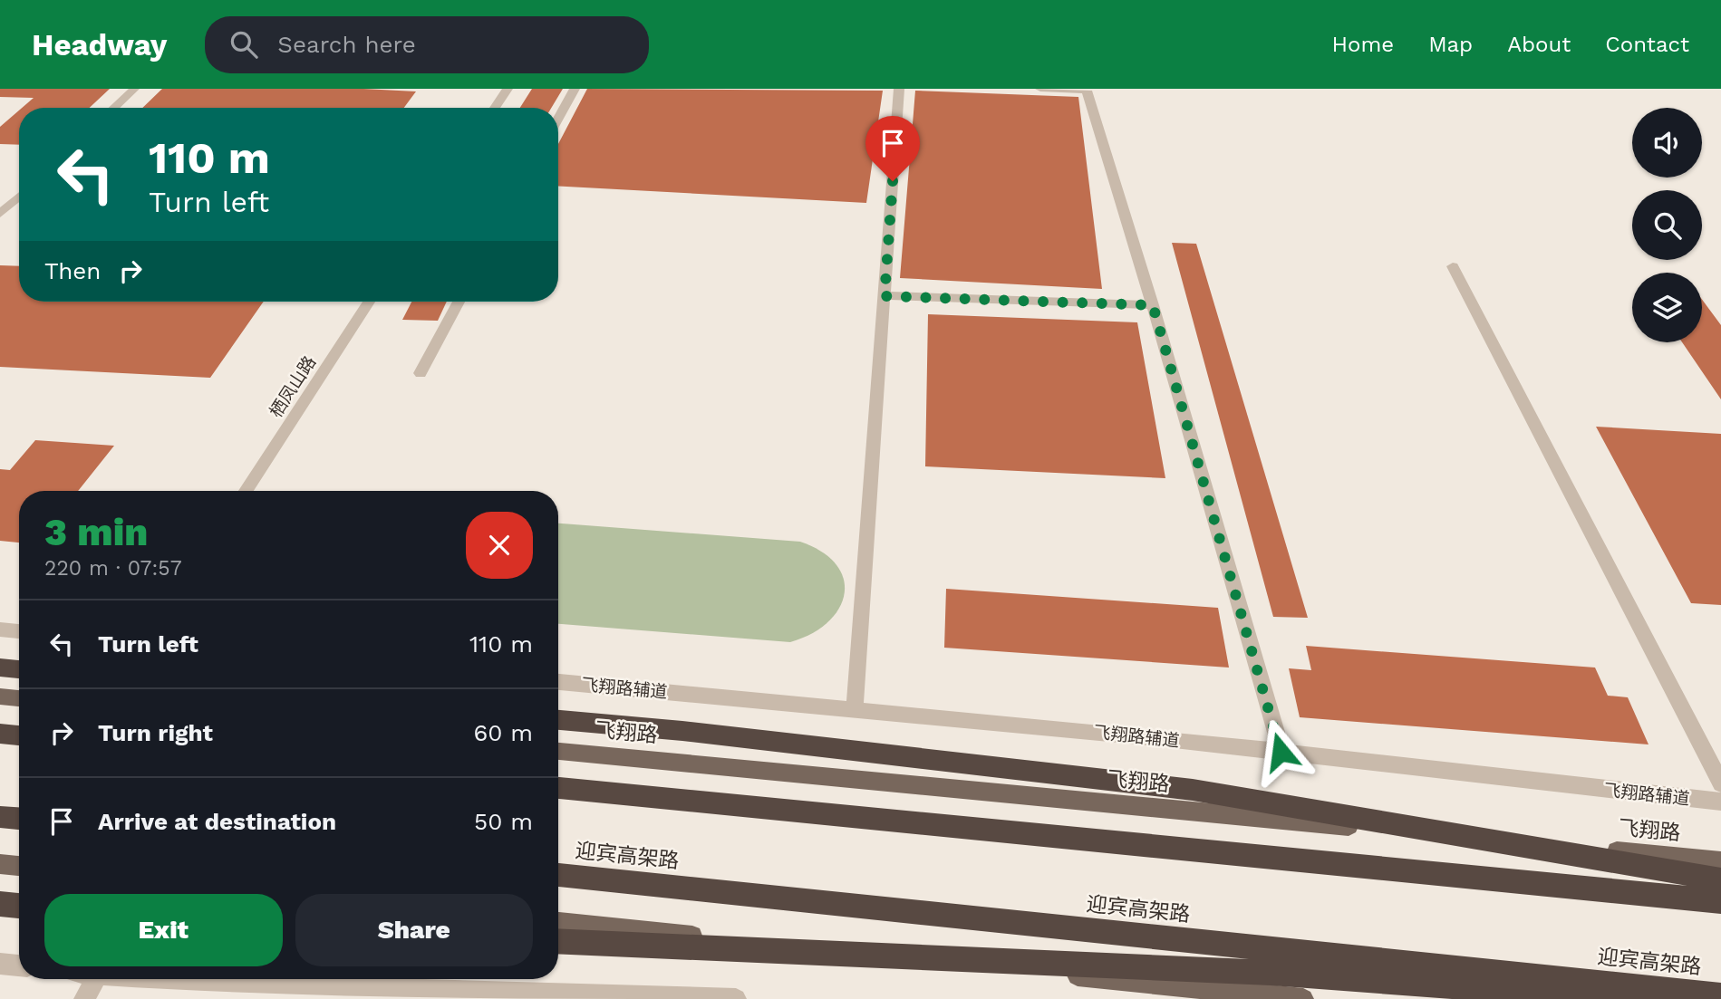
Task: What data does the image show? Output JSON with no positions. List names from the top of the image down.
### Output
{
  "streets": {
    "highway": ["迎宾高架路"],
    "main road": ["飞翔路"],
    "street": ["栖凤山路", "飞翔路辅道"]
  },
  "page": {
    "header": "Headway",
    "search": "Search here",
    "nav": [
      "Home",
      "Map",
      "About",
      "Contact"
    ],
    "turn": ["110 m", "Turn left"],
    "then": "Then",
    "heading": ["3 min", "220 m · 07:57"],
    "list": [
      {
        "name": "Turn left",
        "value": "110 m"
      },
      {
        "name": "Turn right",
        "value": "60 m"
      },
      {
        "name": "Arrive at destination",
        "value": "50 m"
      }
    ],
    "buttons": ["Exit", "Share"]
  }
}
